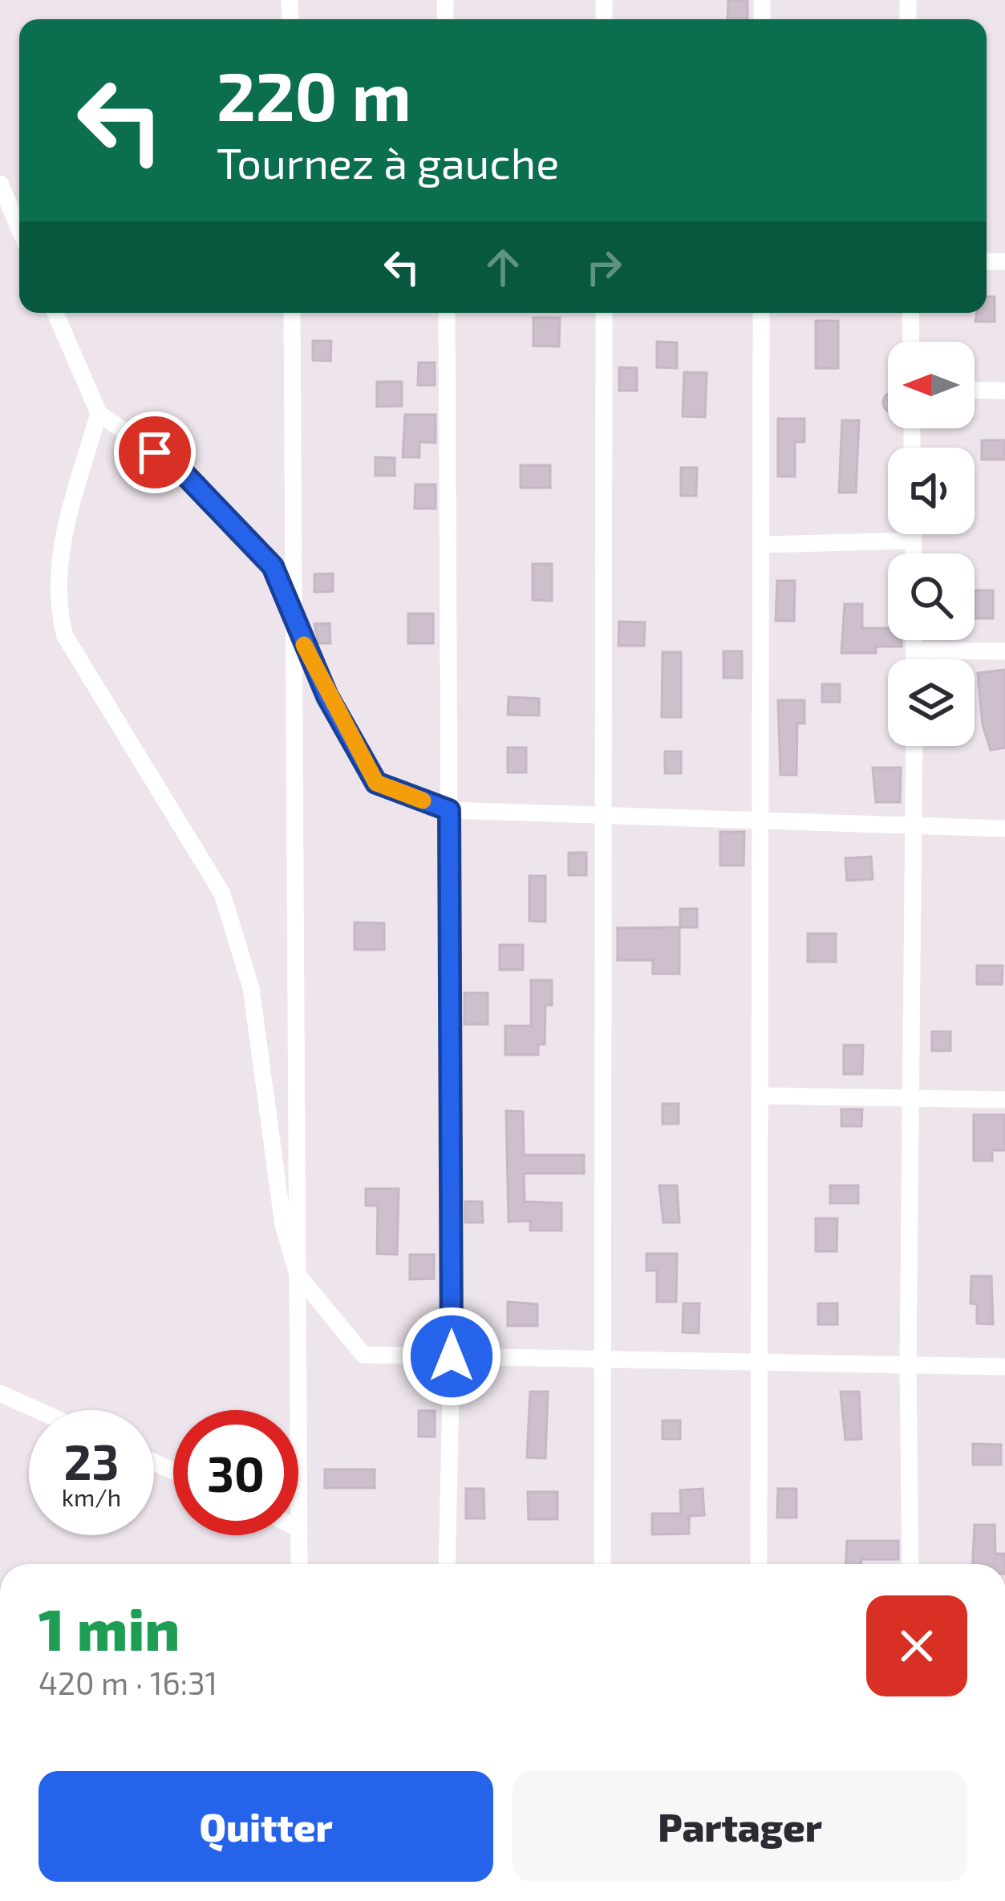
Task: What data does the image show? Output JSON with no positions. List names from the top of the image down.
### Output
{
  "north": "left",
  "page": {
    "turn": ["220 m", "Tournez à gauche"],
    "speed": "23 km/h",
    "limit": "30",
    "heading": ["1 min", "420 m · 16:31"],
    "buttons": ["Quitter", "Partager"]
  }
}
